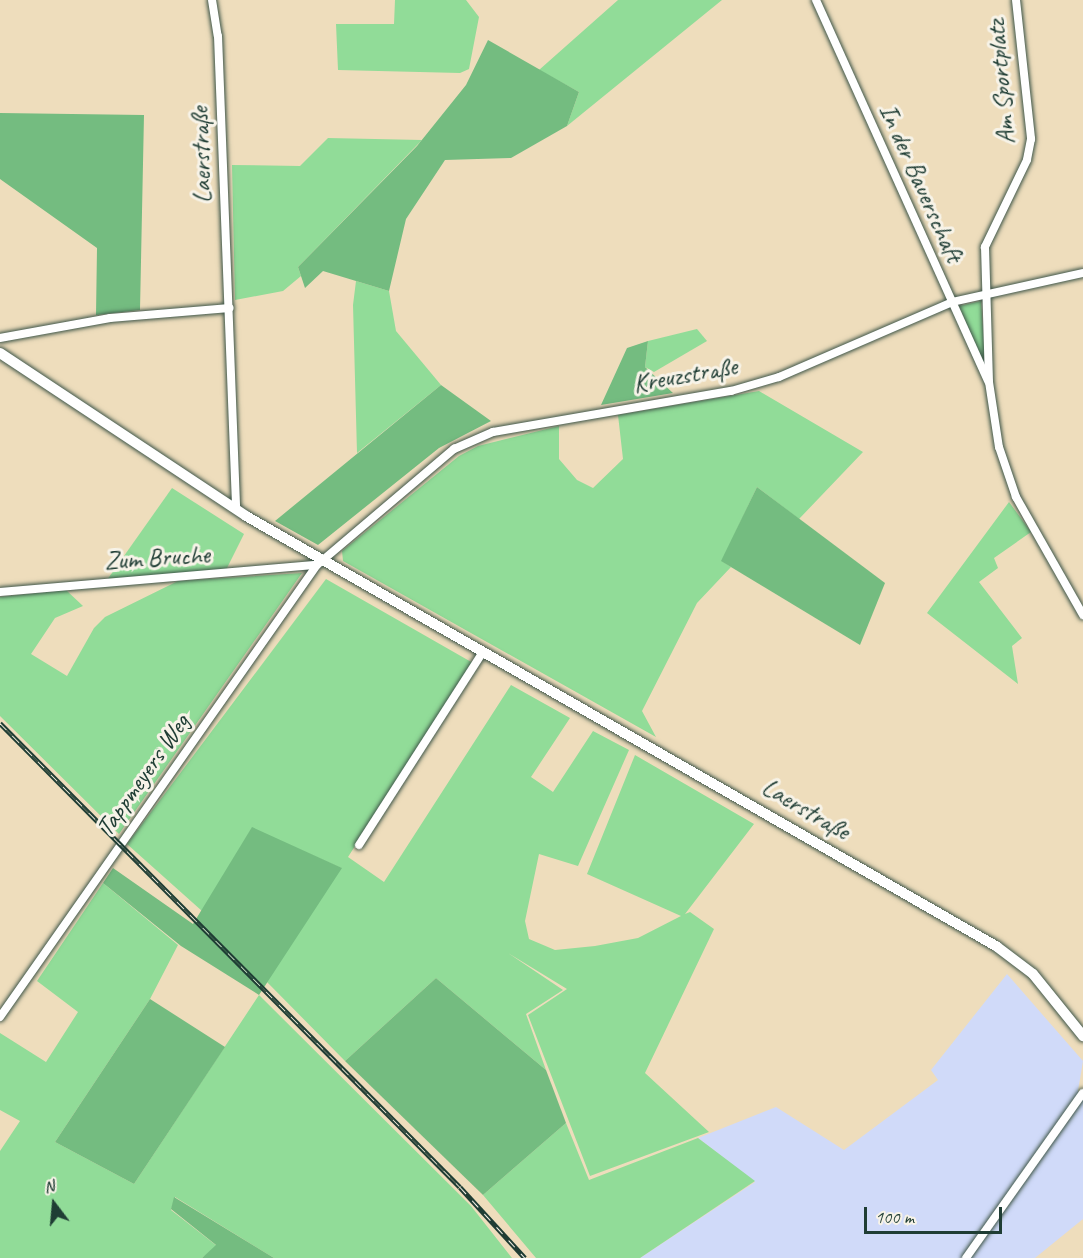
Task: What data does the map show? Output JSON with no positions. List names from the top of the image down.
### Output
{
  "streets": {
    "main road": ["Laerstraße"],
    "street": [
      "Am Sportplatz",
      "In der Bauerschaft",
      "Kreuzstraße",
      "Zum Bruche",
      "Tappmeyers Weg"
    ]
  },
  "crossings": [
    ["Am Sportplatz", "In der Bauerschaft"],
    ["Am Sportplatz", "Kreuzstraße"],
    ["Laerstraße", "Kreuzstraße"],
    ["Laerstraße", "Zum Bruche"],
    ["Laerstraße", "Tappmeyers Weg"],
    ["In der Bauerschaft", "Kreuzstraße"],
    ["Kreuzstraße", "Zum Bruche"],
    ["Kreuzstraße", "Tappmeyers Weg"],
    ["Zum Bruche", "Tappmeyers Weg"]
  ],
  "scale_bar": "100 m",
  "north": "top"
}
